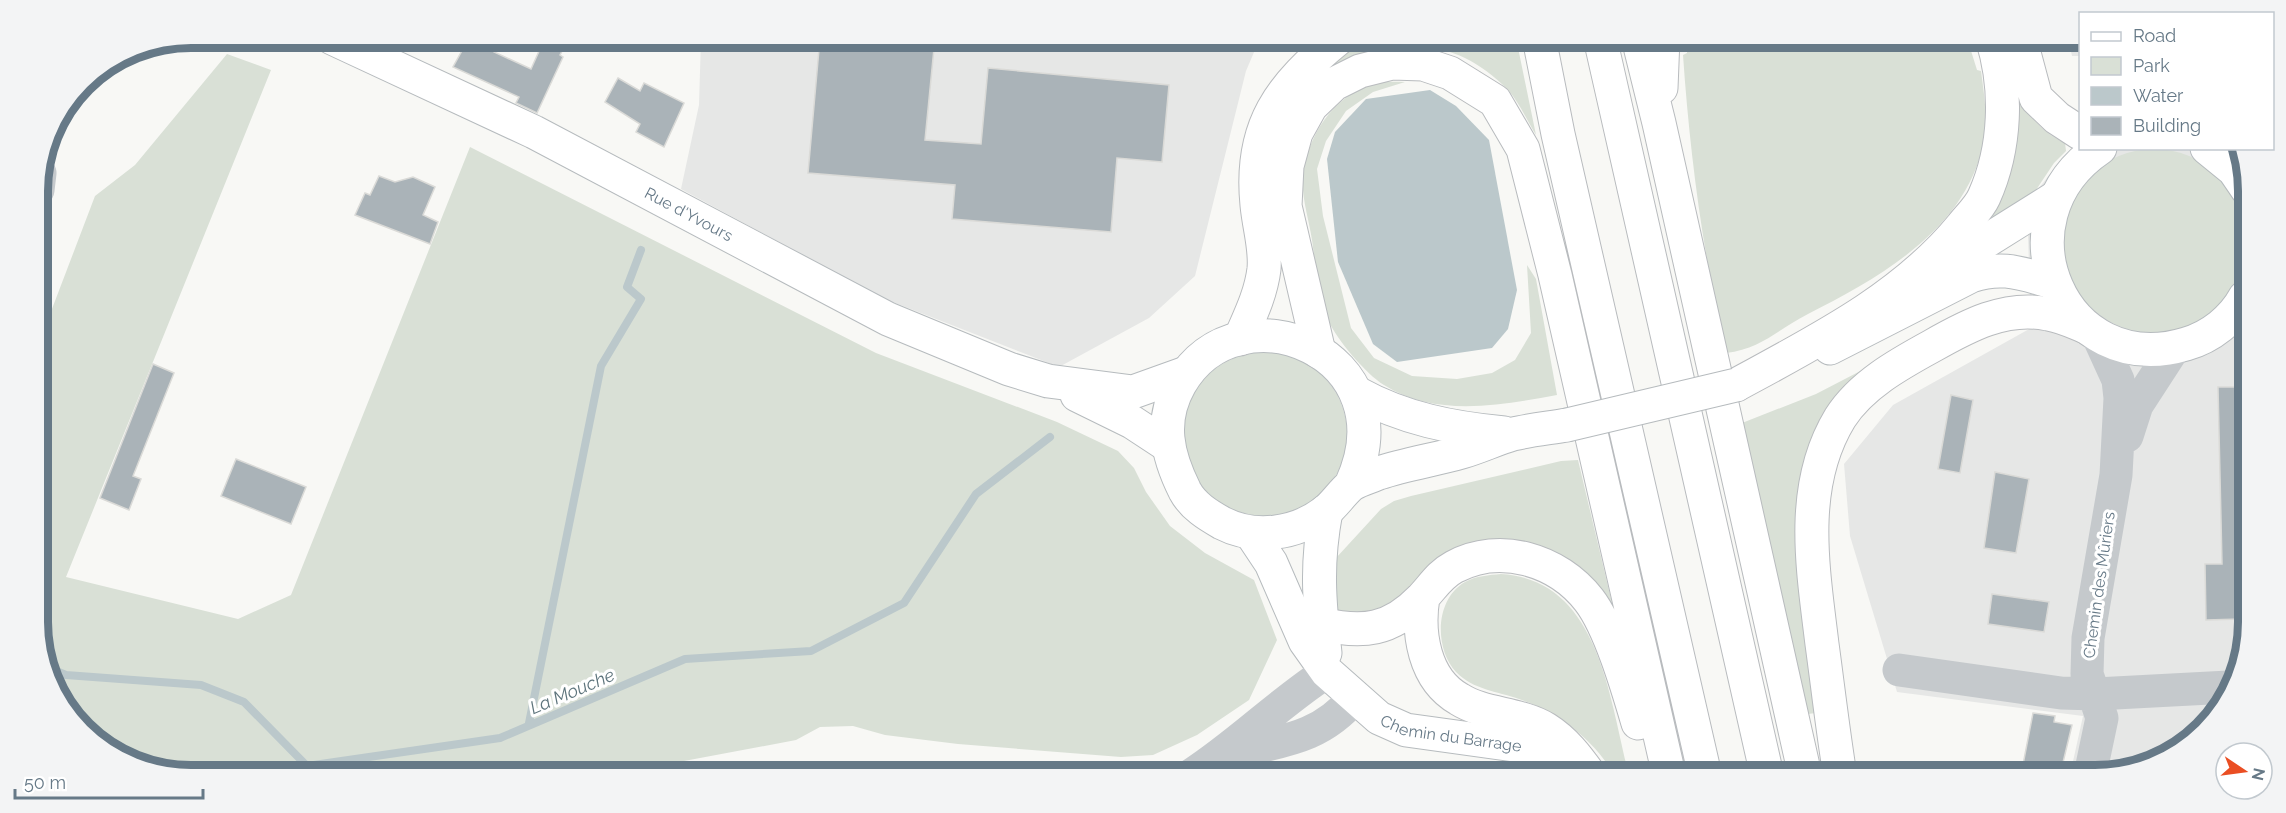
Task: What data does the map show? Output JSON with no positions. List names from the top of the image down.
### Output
{
  "streets": {
    "main road": ["Rue d'Yvours", "Chemin du Barrage"],
    "street": ["Chemin des Mûriers"]
  },
  "water": ["La Mouche"],
  "legend": [
    "Road",
    "Park",
    "Water",
    "Building"
  ],
  "scale_bar": "50 m",
  "north": "right"
}
